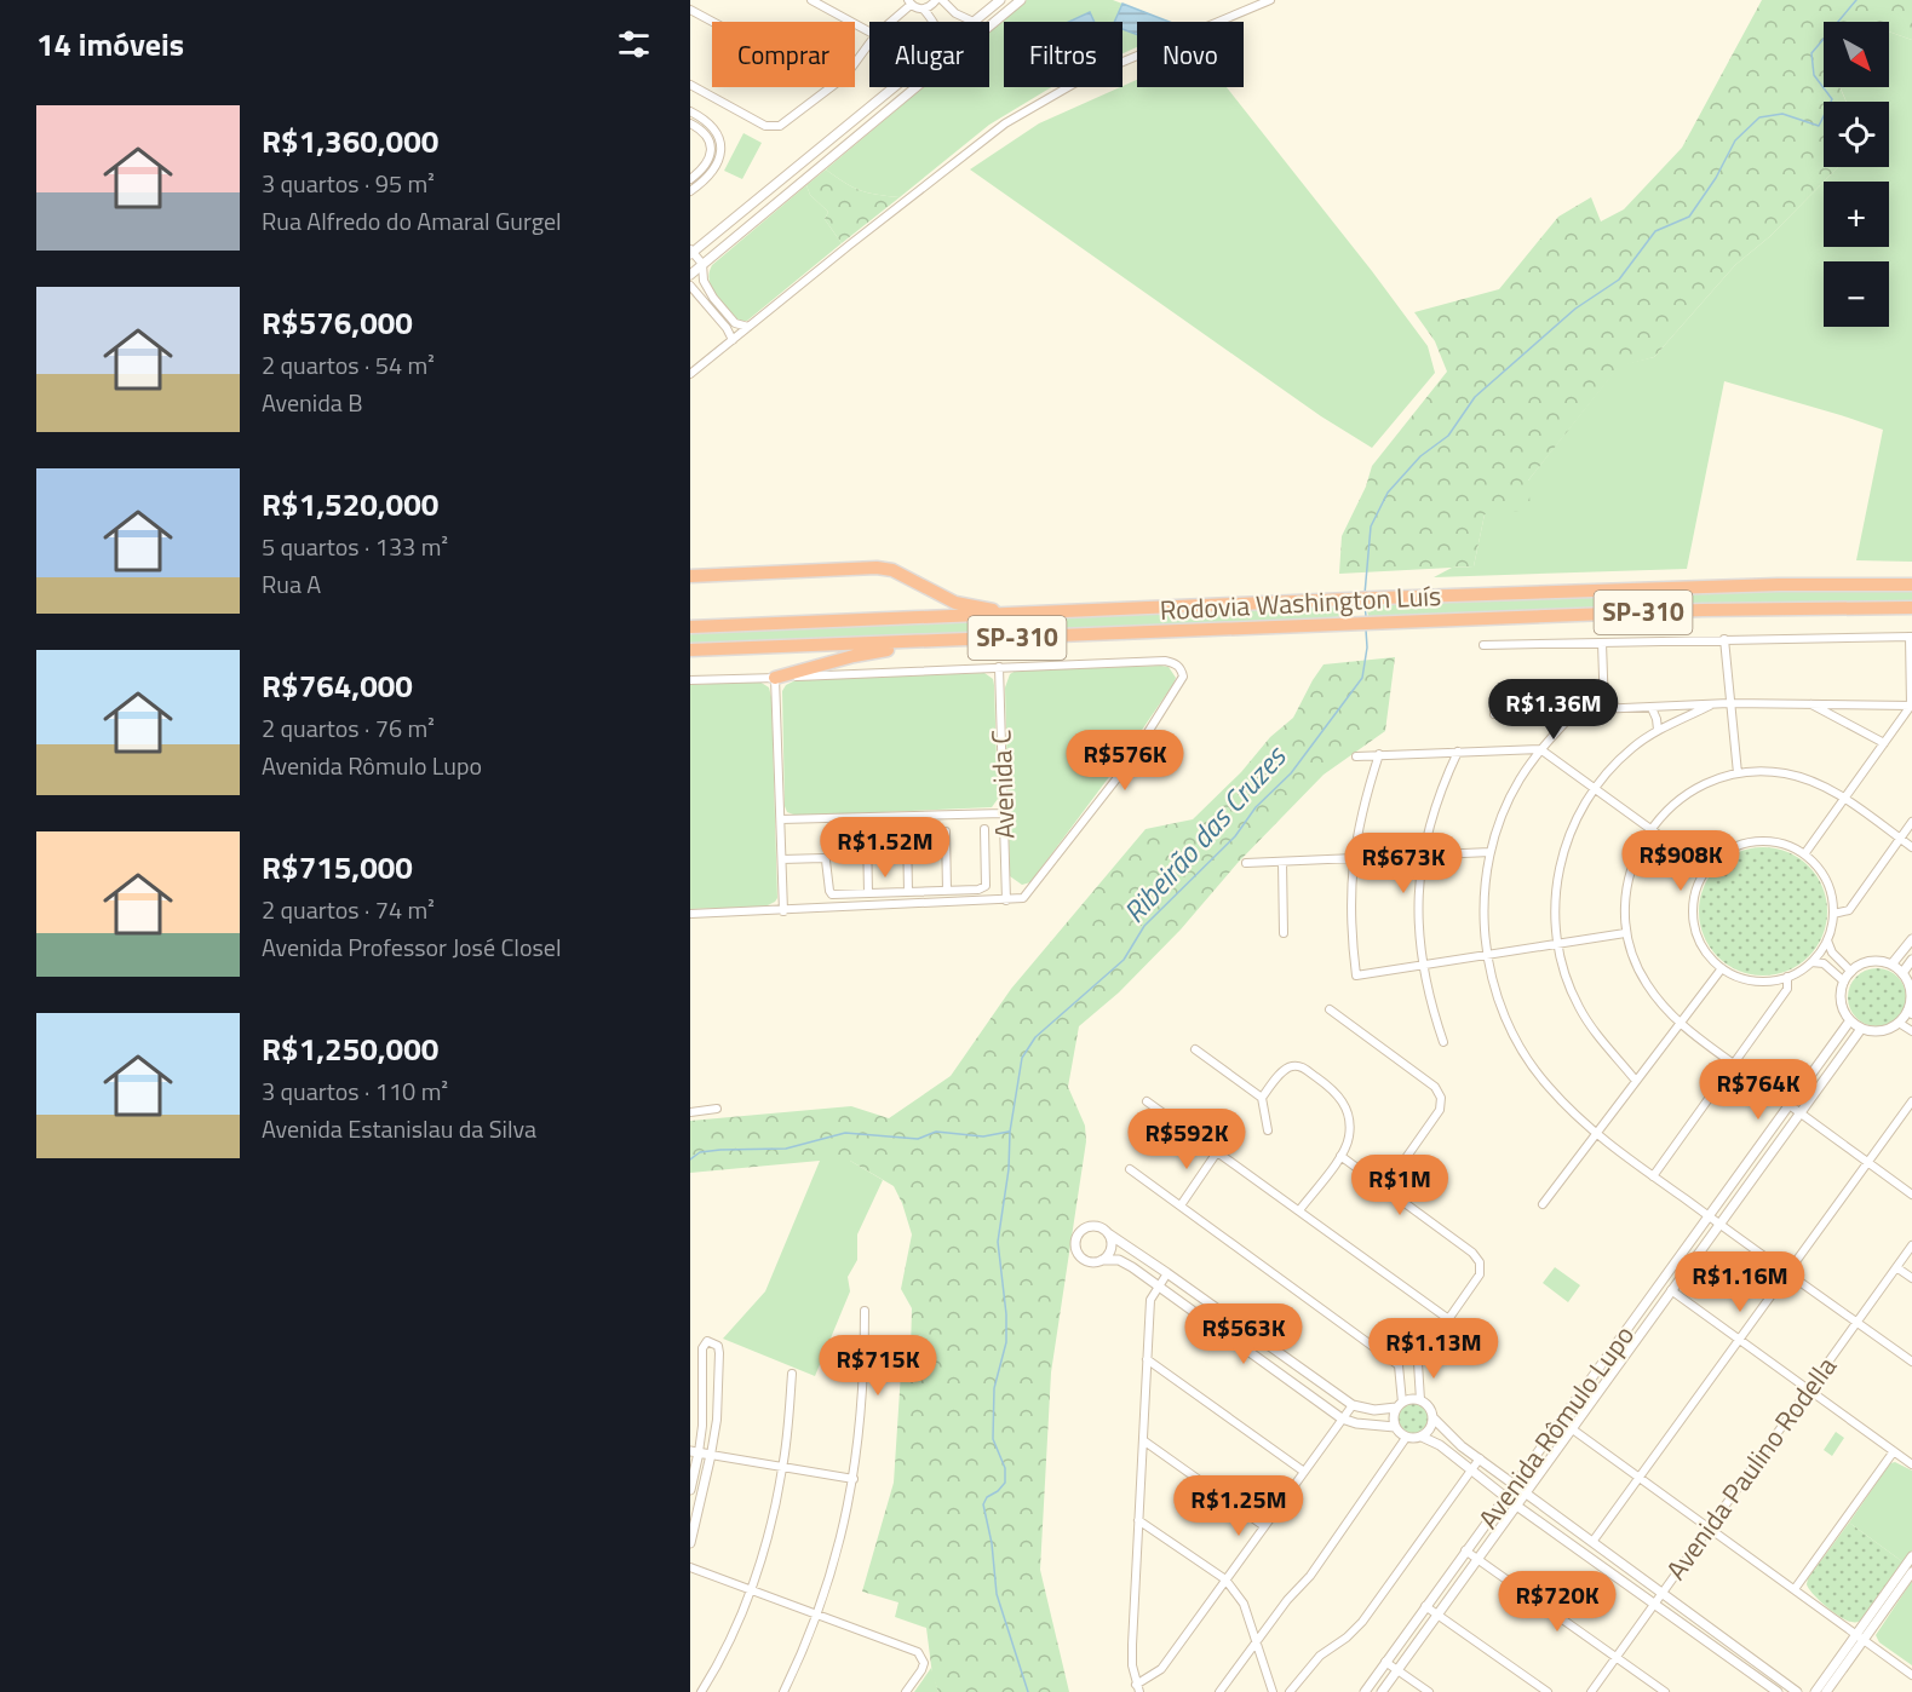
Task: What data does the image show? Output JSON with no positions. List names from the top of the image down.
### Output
{
  "streets": {
    "highway": ["Rodovia Washington Luís", "SP-310"],
    "street": ["Avenida C", "Avenida Rômulo Lupo", "Avenida Paulino Rodella"]
  },
  "water": ["Ribeirão das Cruzes"],
  "north": "bottom right",
  "page": {
    "heading": "14 imóveis",
    "map_buttons": ["+", "−"],
    "chip": [
      "Comprar",
      "Alugar",
      "Filtros",
      "Novo"
    ],
    "list": [
      {
        "name": "R$1,360,000",
        "note": "3 quartos · 95 m² · Rua Alfredo do Amaral Gurgel"
      },
      {
        "name": "R$576,000",
        "note": "2 quartos · 54 m² · Avenida B"
      },
      {
        "name": "R$1,520,000",
        "note": "5 quartos · 133 m² · Rua A"
      },
      {
        "name": "R$764,000",
        "note": "2 quartos · 76 m² · Avenida Rômulo Lupo"
      },
      {
        "name": "R$715,000",
        "note": "2 quartos · 74 m² · Avenida Professor José Closel"
      },
      {
        "name": "R$1,250,000",
        "note": "3 quartos · 110 m² · Avenida Estanislau da Silva"
      }
    ],
    "price": [
      "R$1.36M",
      "R$576K",
      "R$1.52M",
      "R$908K",
      "R$673K",
      "R$764K",
      "R$592K",
      "R$1M",
      "R$1.16M",
      "R$563K",
      "R$1.13M",
      "R$715K",
      "R$1.25M",
      "R$720K"
    ]
  }
}
